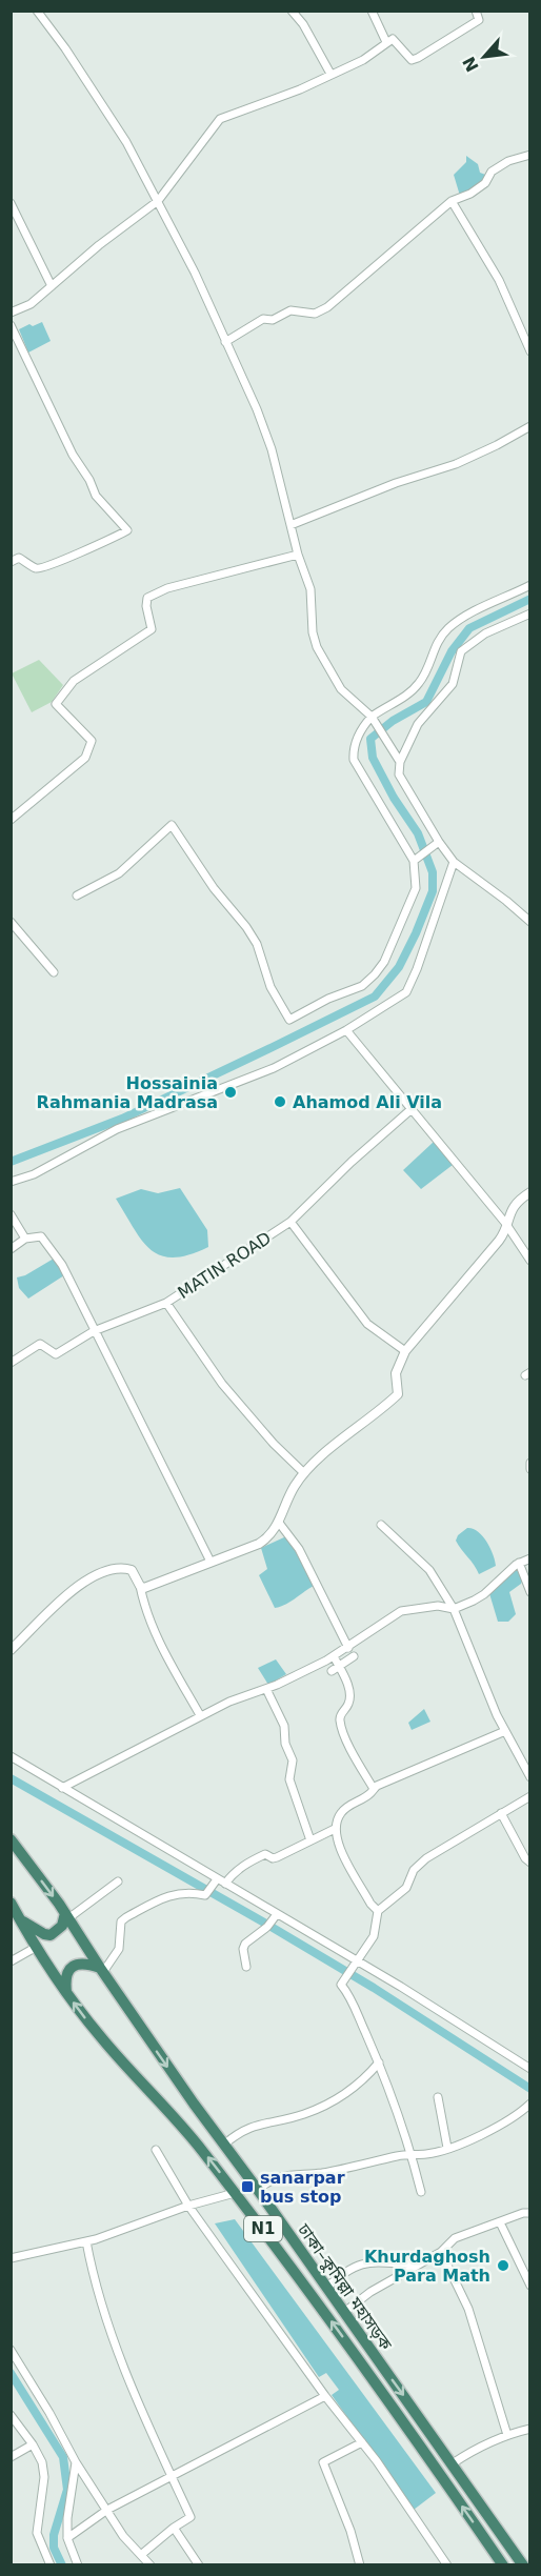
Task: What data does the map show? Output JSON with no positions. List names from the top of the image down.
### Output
{
  "streets": {
    "highway": ["N1", "ঢাকা–কুমিল্লা মহাসড়ক"],
    "street": ["MATIN ROAD"]
  },
  "places": {
    "other": ["Hossainia Rahmania Madrasa", "Ahamod Ali Vila", "Khurdaghosh Para Math"],
    "transit": ["sanarpar bus stop"]
  },
  "north": "bottom left"
}
